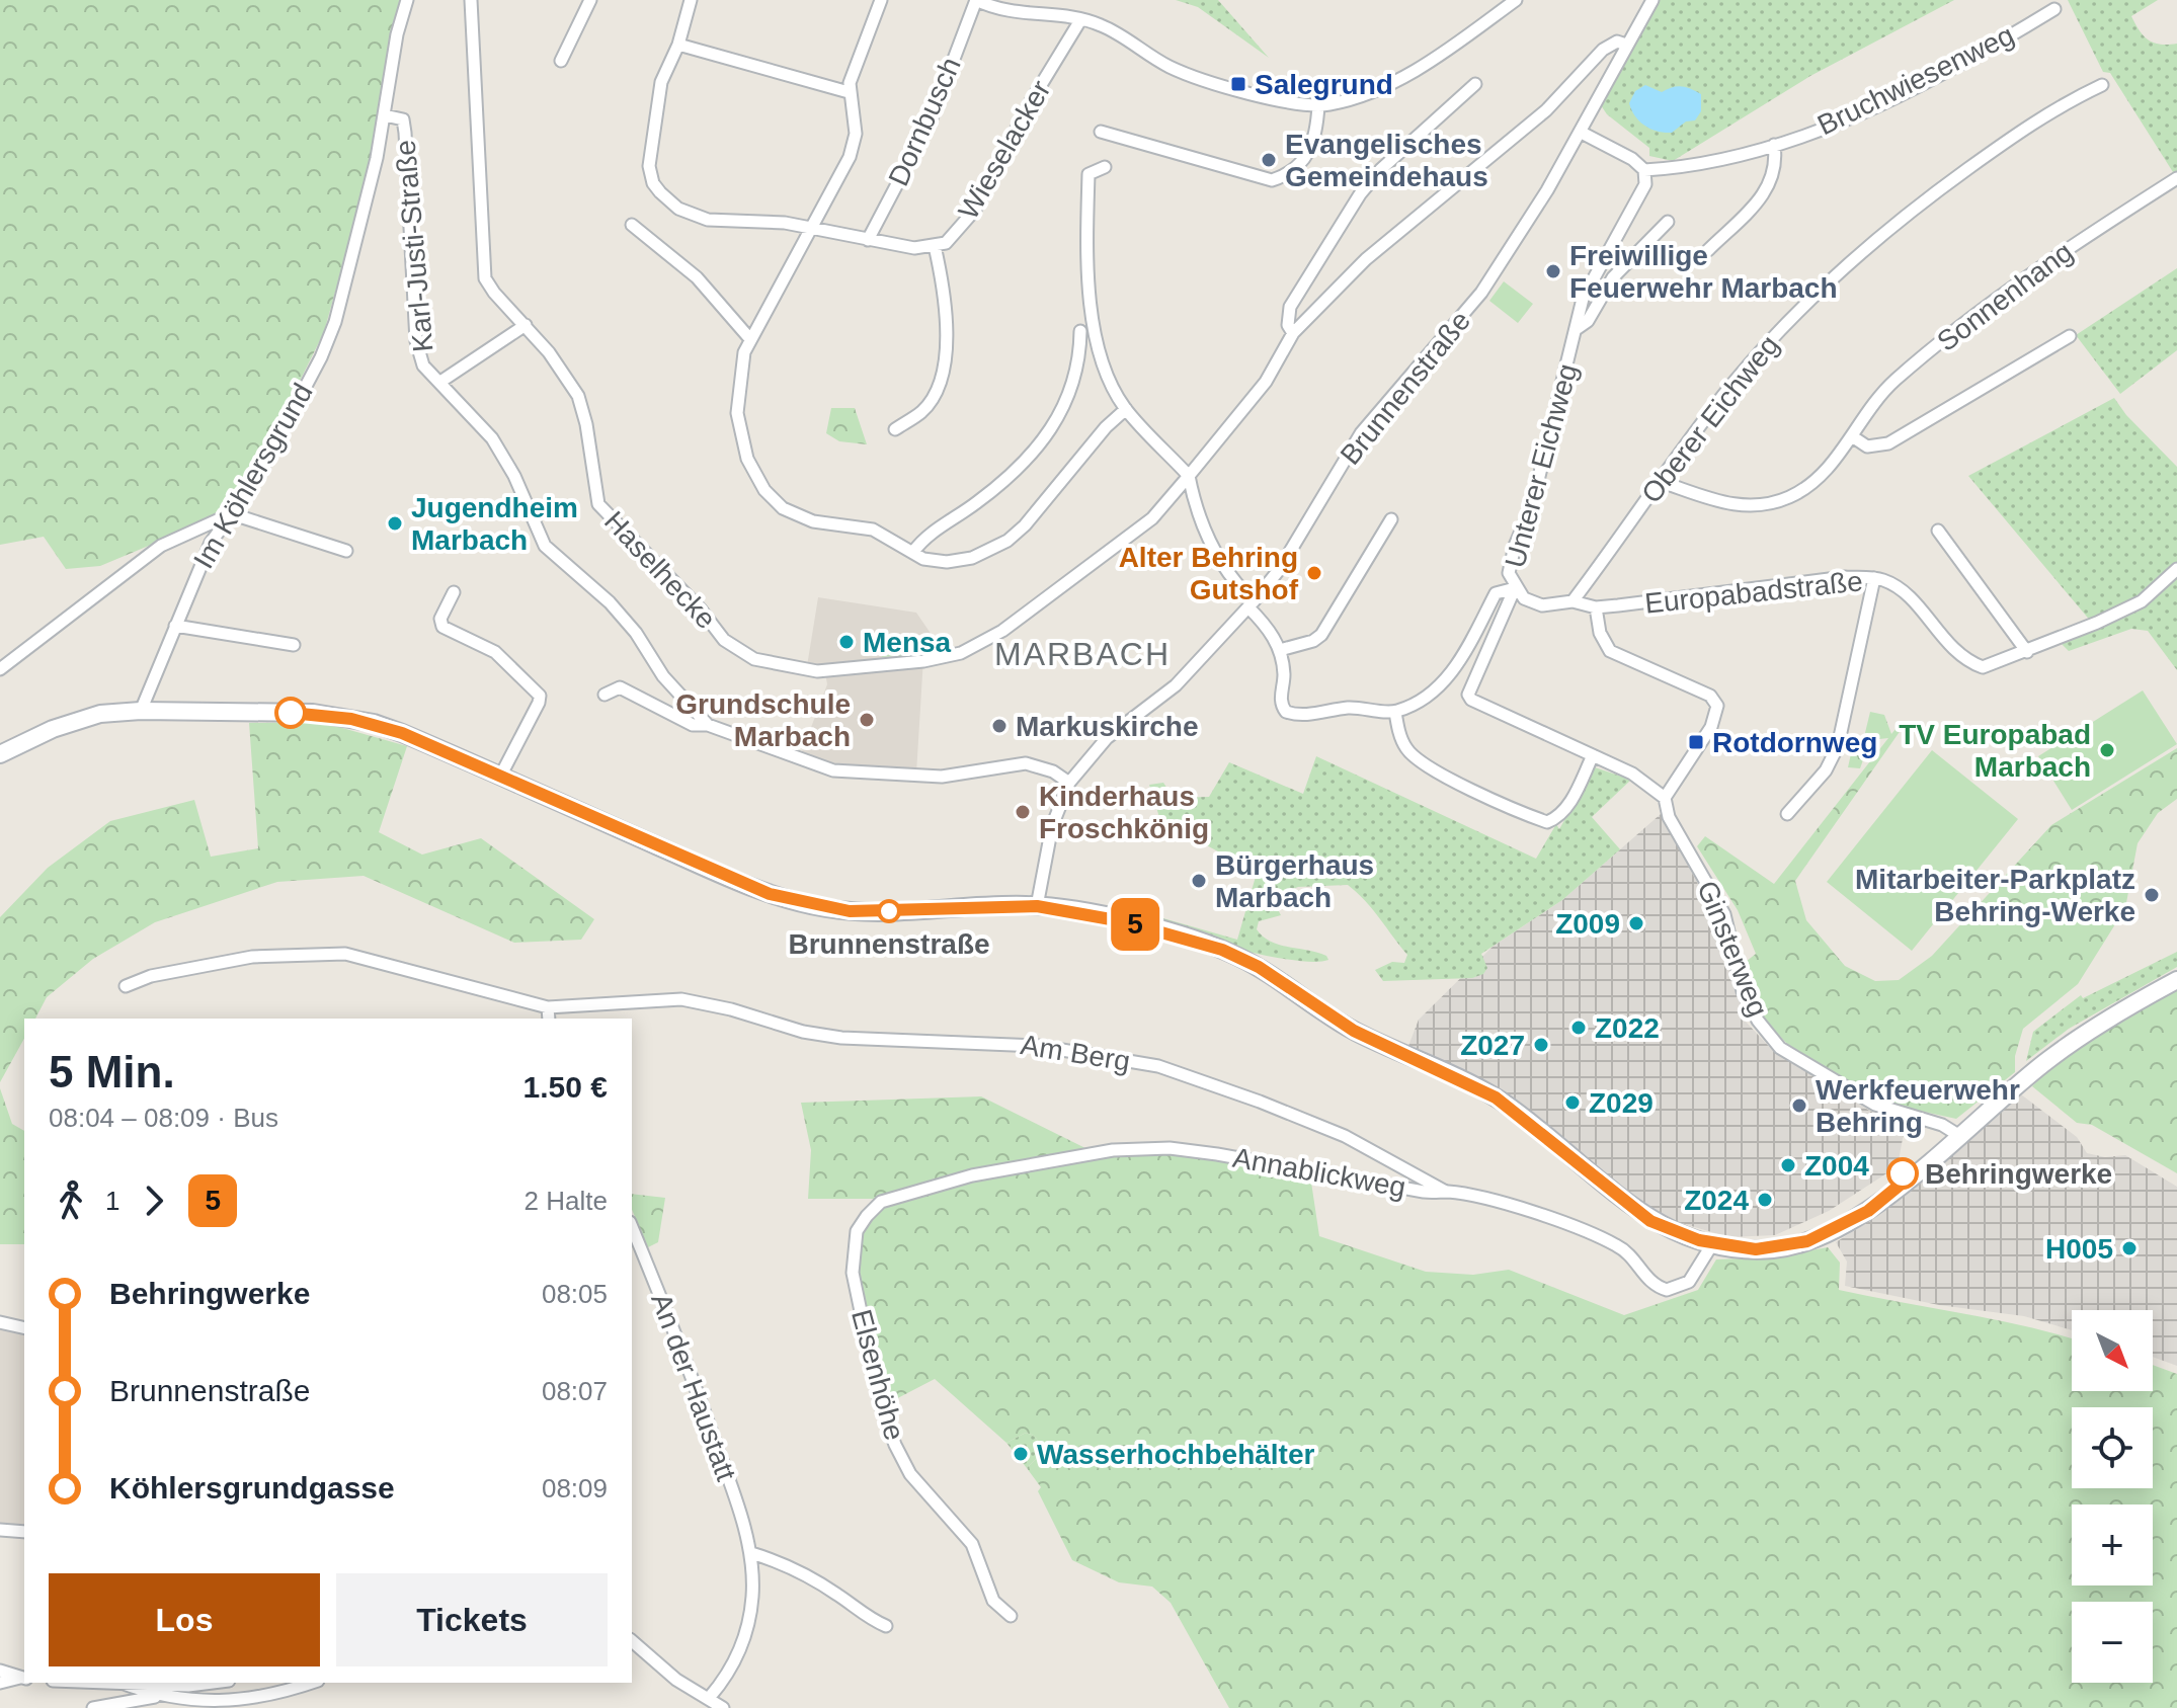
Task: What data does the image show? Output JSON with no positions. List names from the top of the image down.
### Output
{
  "streets": {
    "street": [
      "Bruchwiesenweg",
      "Dornbusch",
      "Wieselacker",
      "Karl-Justi-Straße",
      "Sonnenhang",
      "Brunnenstraße",
      "Oberer Eichweg",
      "Unterer Eichweg",
      "Im Köhlersgrund",
      "Haselhecke",
      "Europabadstraße",
      "Ginsterweg",
      "Am Berg",
      "Annablickweg",
      "Elsenhöhe",
      "An der Haustatt"
    ]
  },
  "crossings": [
    ["Bruchwiesenweg", "Unterer Eichweg"],
    ["Dornbusch", "Wieselacker"],
    ["Karl-Justi-Straße", "Im Köhlersgrund"],
    ["Sonnenhang", "Oberer Eichweg"],
    ["Oberer Eichweg", "Unterer Eichweg"],
    ["Oberer Eichweg", "Europabadstraße"],
    ["Unterer Eichweg", "Europabadstraße"],
    ["Am Berg", "Annablickweg"],
    ["Annablickweg", "Elsenhöhe"]
  ],
  "districts": ["MARBACH"],
  "places": {
    "transit": ["Salegrund", "Rotdornweg"],
    "other": [
      "Evangelisches Gemeindehaus",
      "Freiwillige Feuerwehr Marbach",
      "Jugendheim Marbach",
      "Alter Behring Gutshof",
      "Mensa",
      "Grundschule Marbach",
      "Markuskirche",
      "TV Europabad Marbach",
      "Kinderhaus Froschkönig",
      "Bürgerhaus Marbach",
      "Mitarbeiter-Parkplatz Behring-Werke",
      "Brunnenstraße",
      "Z009",
      "Z022",
      "Z027",
      "Z029",
      "Werkfeuerwehr Behring",
      "Z004",
      "Behringwerke",
      "Z024",
      "H005",
      "Wasserhochbehälter"
    ]
  },
  "lines": ["bus line 5"],
  "north": "bottom right",
  "page": {
    "on_map": "5",
    "heading": ["5 Min.", "08:04 – 08:09 · Bus", "1.50 €"],
    "legs": ["1", "5", "2 Halte"],
    "list": [
      {
        "name": "Behringwerke",
        "value": "08:05"
      },
      {
        "name": "Brunnenstraße",
        "value": "08:07"
      },
      {
        "name": "Köhlersgrundgasse",
        "value": "08:09"
      }
    ],
    "map_buttons": ["+", "−"],
    "buttons": ["Los", "Tickets"]
  }
}
